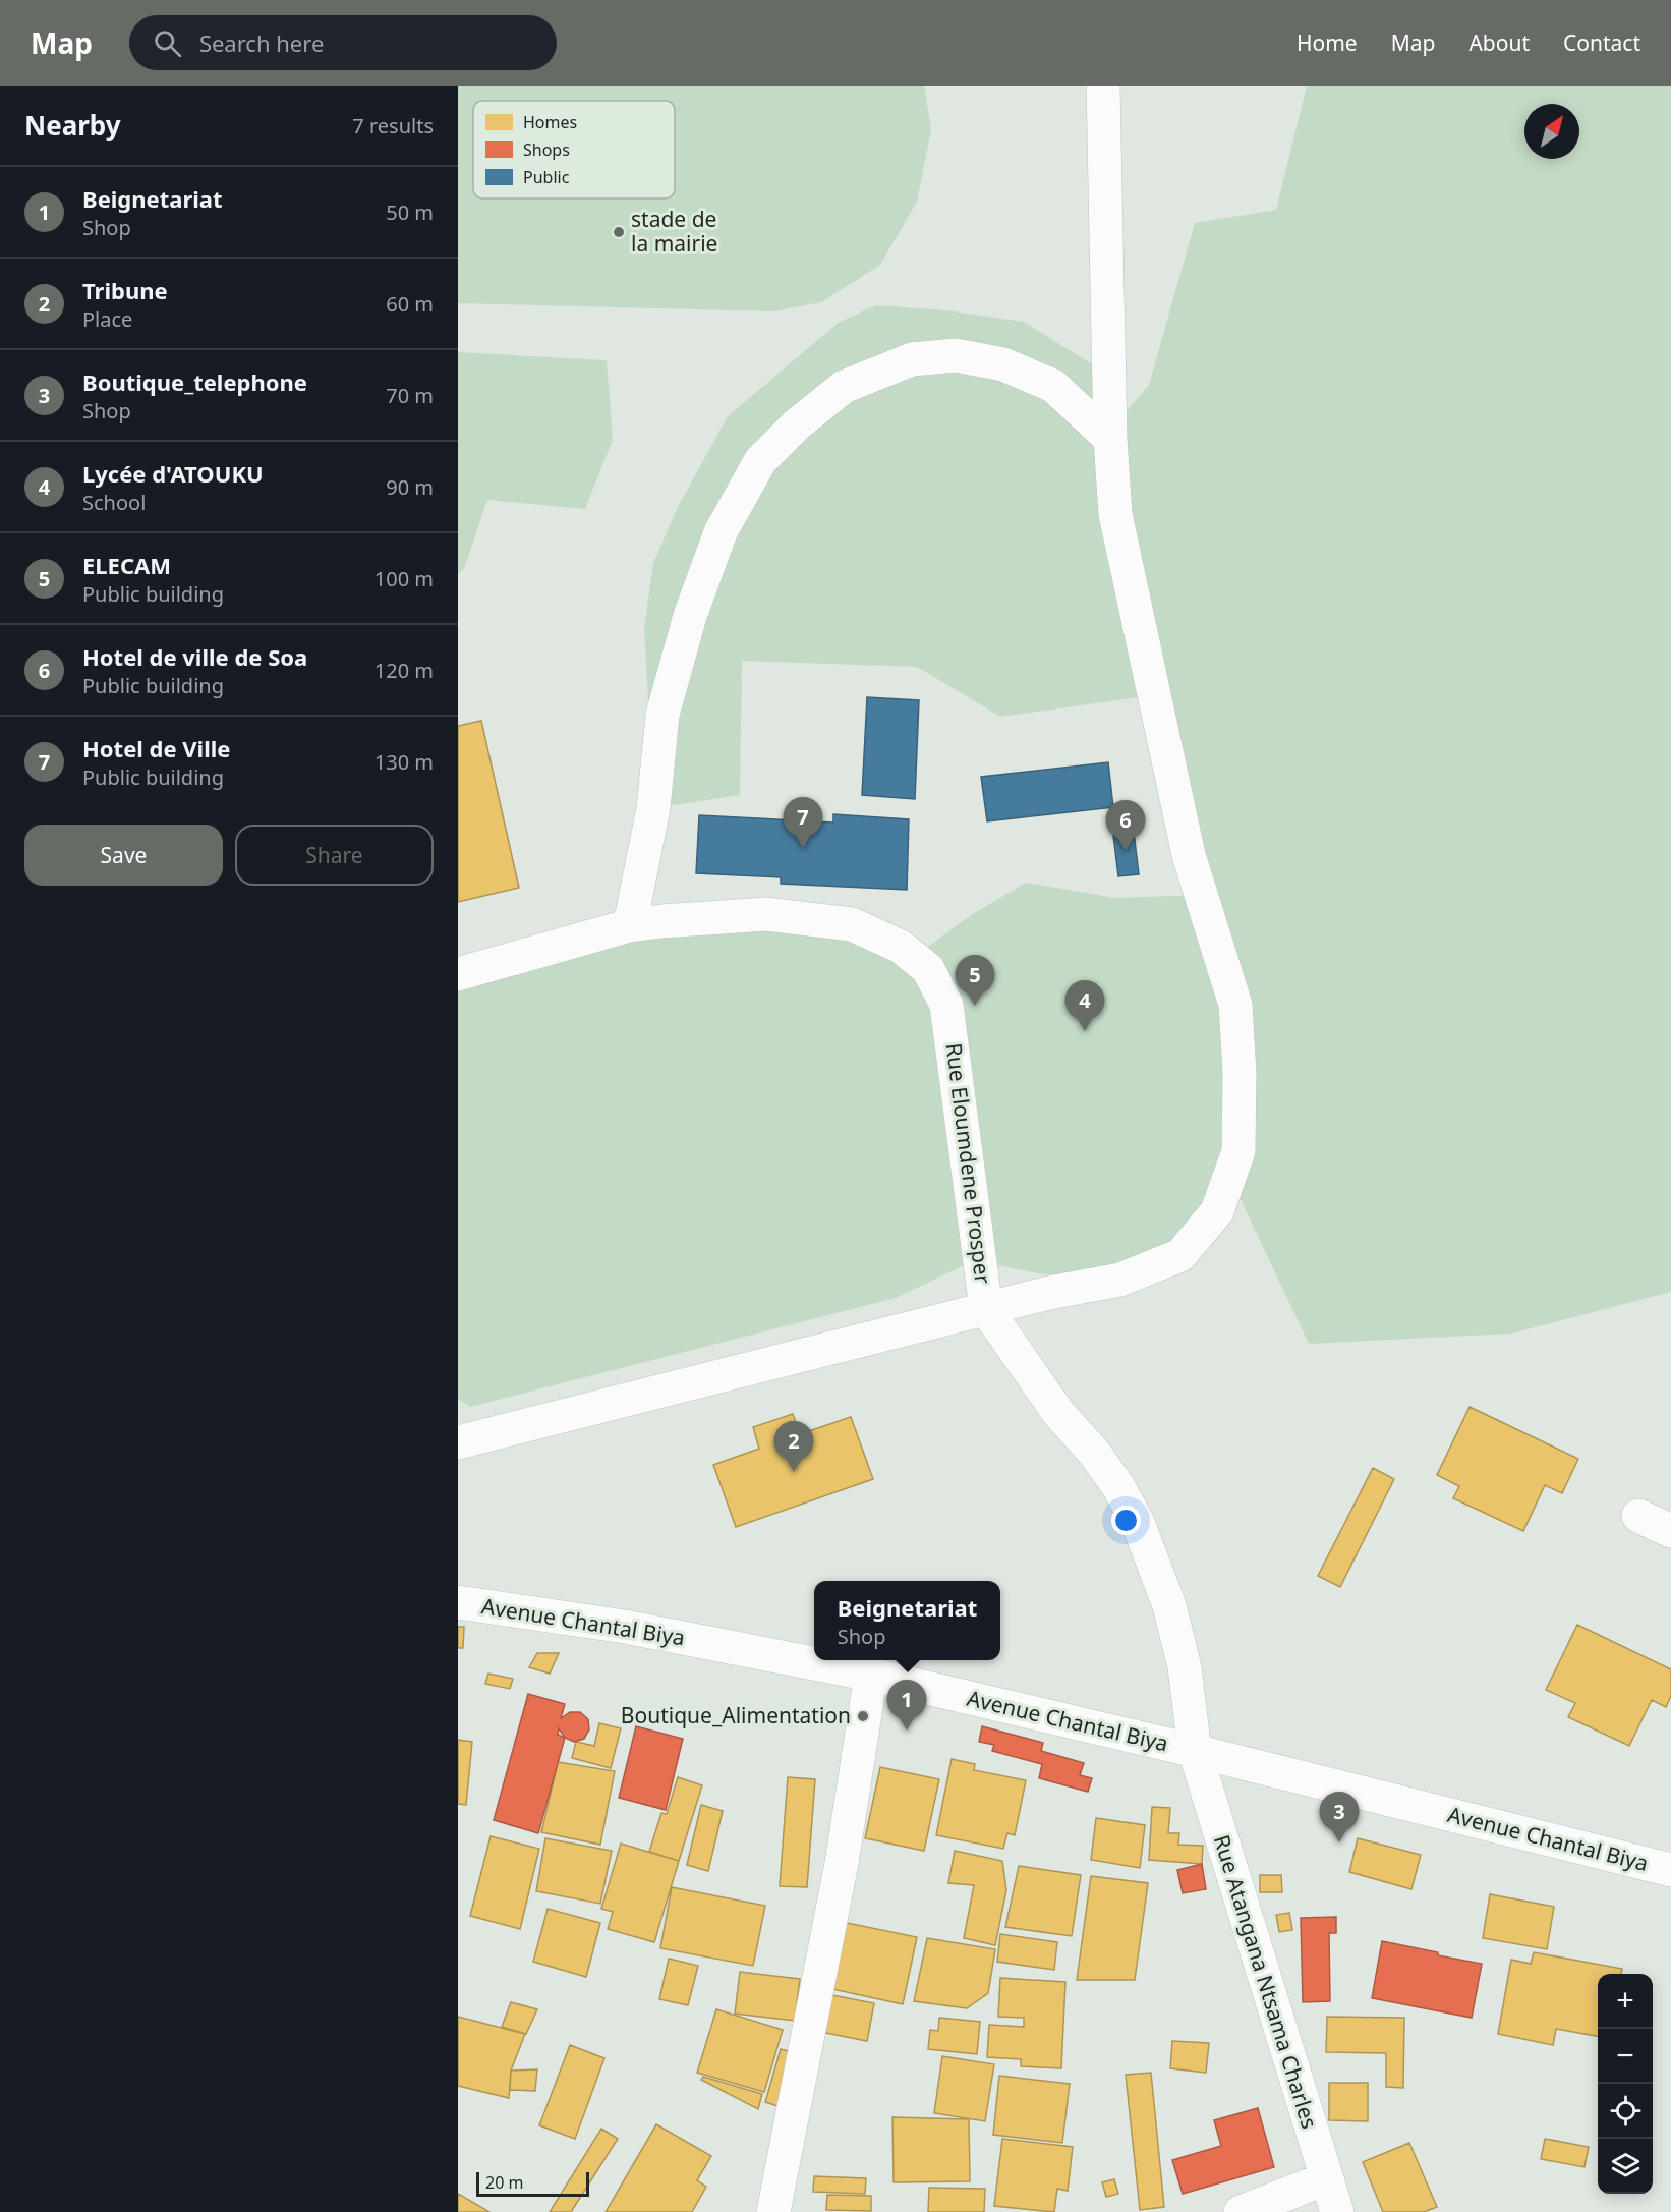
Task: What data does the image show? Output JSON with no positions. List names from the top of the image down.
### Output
{
  "streets": {
    "street": ["Rue Eloumdene Prosper", "Avenue Chantal Biya", "Rue Atangana Ntsama Charles"]
  },
  "crossings": [
    ["Rue Eloumdene Prosper", "Rue Atangana Ntsama Charles"],
    ["Avenue Chantal Biya", "Rue Atangana Ntsama Charles"]
  ],
  "places": ["stade de la mairie", "Boutique_Alimentation"],
  "legend": ["Homes", "Shops", "Public"],
  "scale_bar": "20 m",
  "north": "top right",
  "page": {
    "header": "Map",
    "search": "Search here",
    "nav": [
      "Home",
      "Map",
      "About",
      "Contact"
    ],
    "heading": ["Nearby", "7 results"],
    "list": [
      {
        "mark": "1",
        "name": "Beignetariat",
        "note": "Shop",
        "value": "50 m"
      },
      {
        "mark": "2",
        "name": "Tribune",
        "note": "Place",
        "value": "60 m"
      },
      {
        "mark": "3",
        "name": "Boutique_telephone",
        "note": "Shop",
        "value": "70 m"
      },
      {
        "mark": "4",
        "name": "Lycée d'ATOUKU",
        "note": "School",
        "value": "90 m"
      },
      {
        "mark": "5",
        "name": "ELECAM",
        "note": "Public building",
        "value": "100 m"
      },
      {
        "mark": "6",
        "name": "Hotel de ville de Soa",
        "note": "Public building",
        "value": "120 m"
      },
      {
        "mark": "7",
        "name": "Hotel de Ville",
        "note": "Public building",
        "value": "130 m"
      }
    ],
    "pins": [
      "7",
      "6",
      "5",
      "4",
      "2",
      "1",
      "3"
    ],
    "buttons": ["Save", "Share"],
    "popup": ["Beignetariat", "Shop"],
    "map_buttons": ["+", "−"],
    "scale": "20 m"
  }
}
